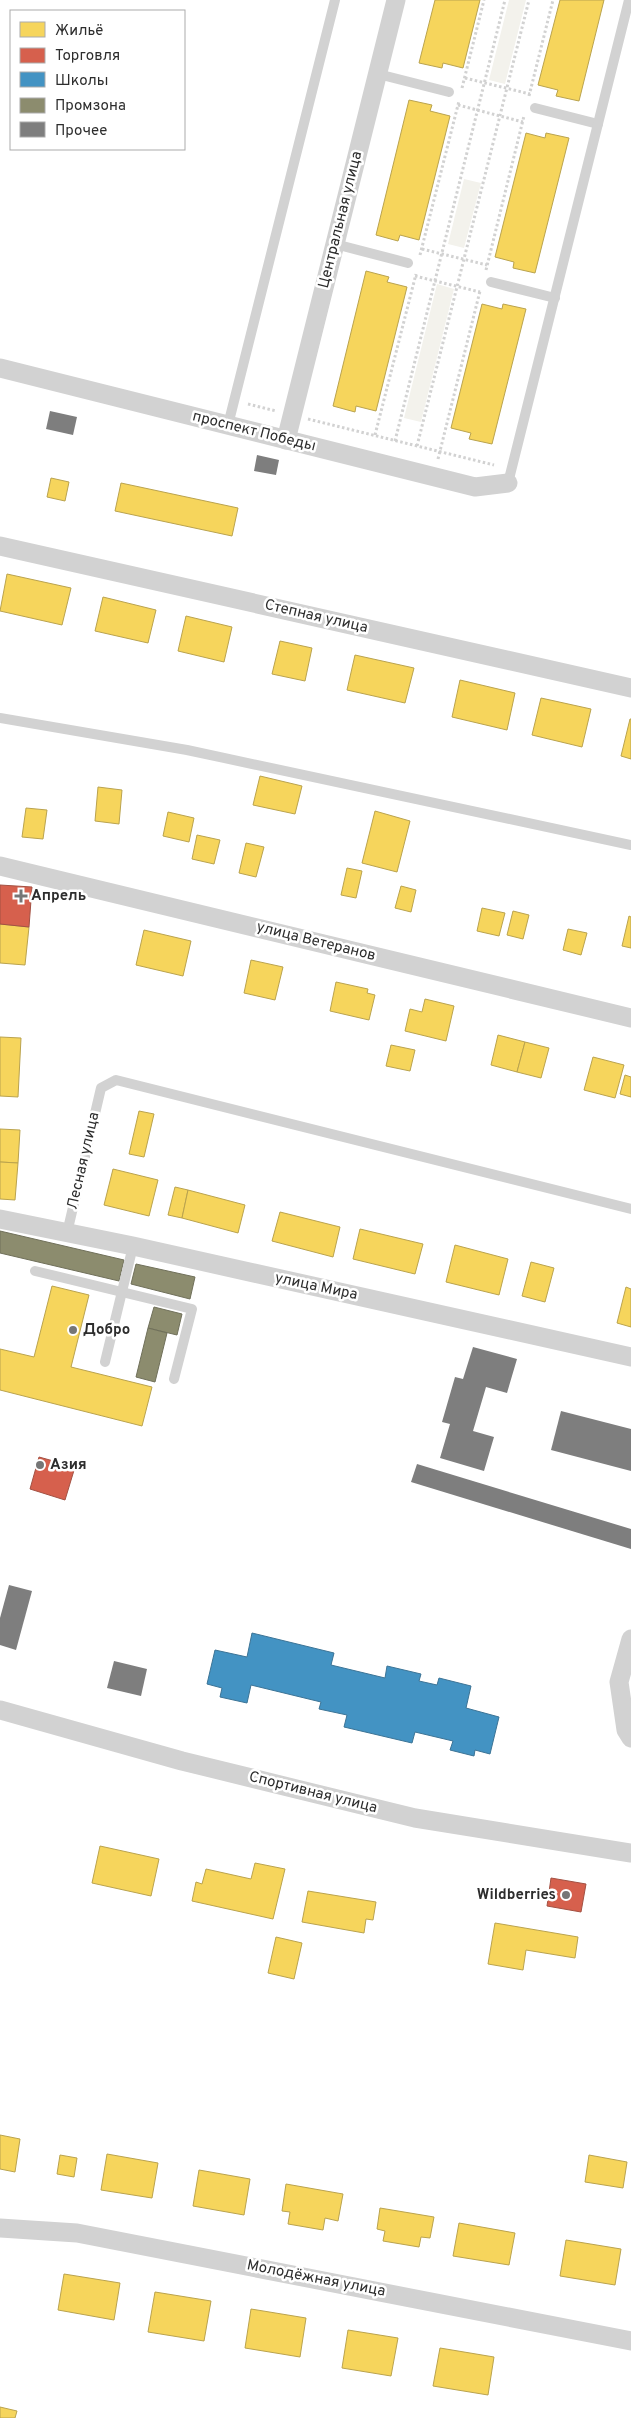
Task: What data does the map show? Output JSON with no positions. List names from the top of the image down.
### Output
{
  "streets": {
    "street": [
      "Центральная улица",
      "проспект Победы",
      "Степная улица",
      "улица Ветеранов",
      "улица Мира",
      "Спортивная улица",
      "Молодёжная улица"
    ],
    "lane": ["Лесная улица"]
  },
  "crossings": [
    ["Центральная улица", "проспект Победы"],
    ["Лесная улица", "улица Мира"]
  ],
  "places": {
    "health": ["Апрель"],
    "other": ["Добро", "Азия", "Wildberries"]
  },
  "legend": [
    "Жильё",
    "Торговля",
    "Школы",
    "Промзона",
    "Прочее"
  ]
}
